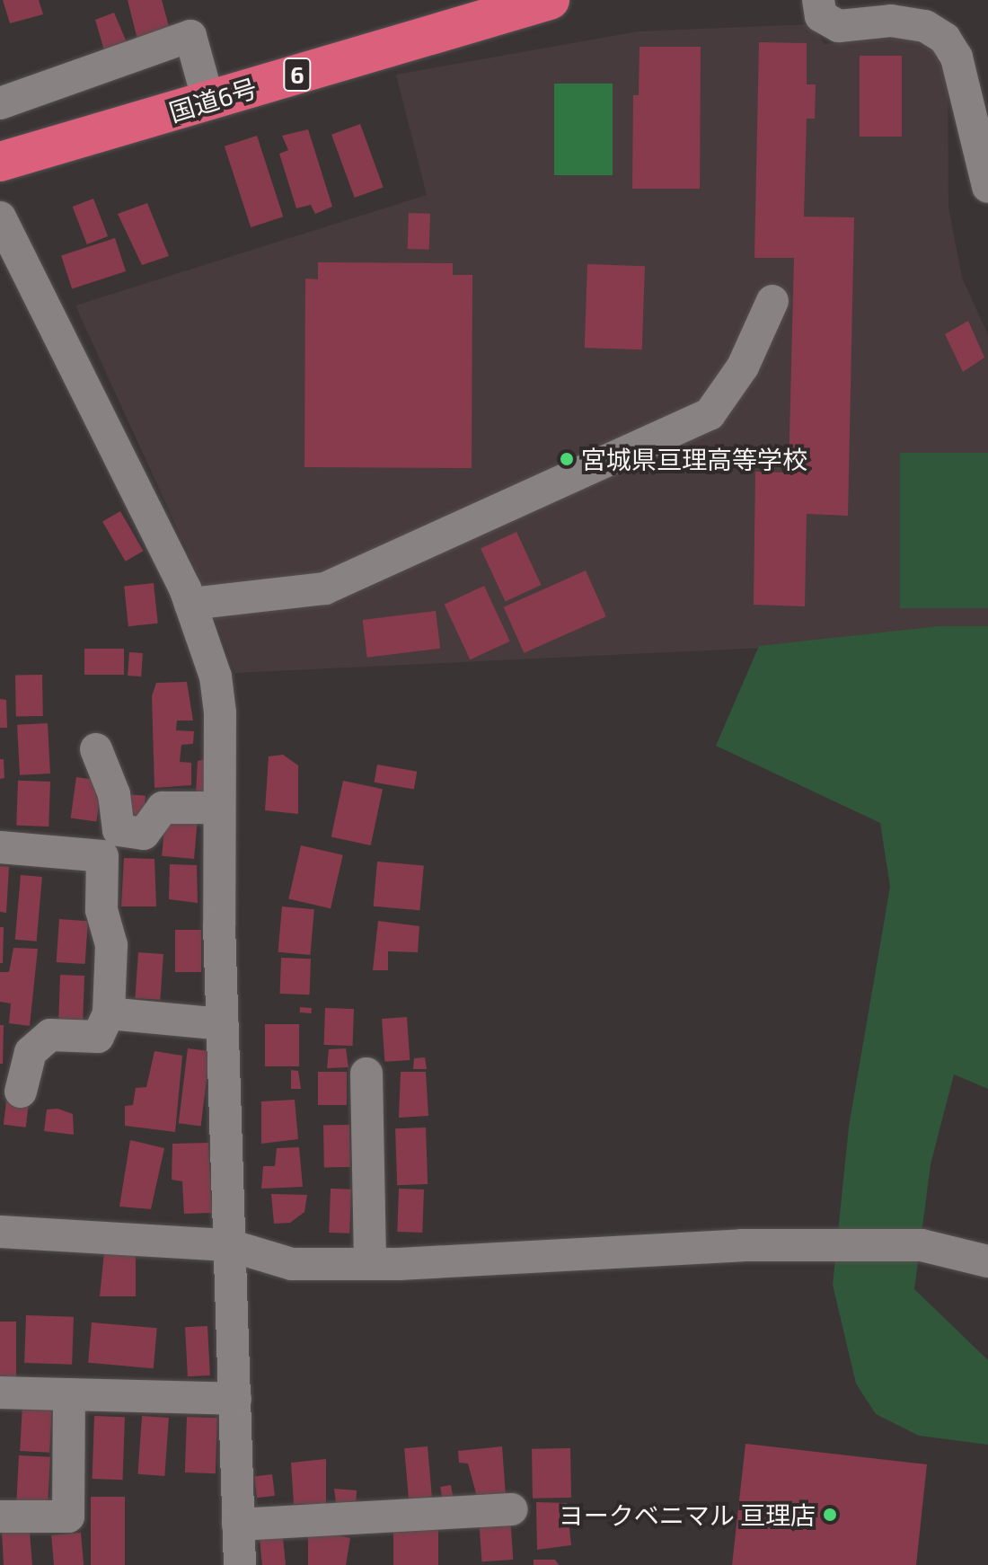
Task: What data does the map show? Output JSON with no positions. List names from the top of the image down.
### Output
{
  "streets": {
    "highway": ["6", "国道6号"]
  },
  "places": ["宮城県亘理高等学校", "ヨークベニマル 亘理店"]
}
